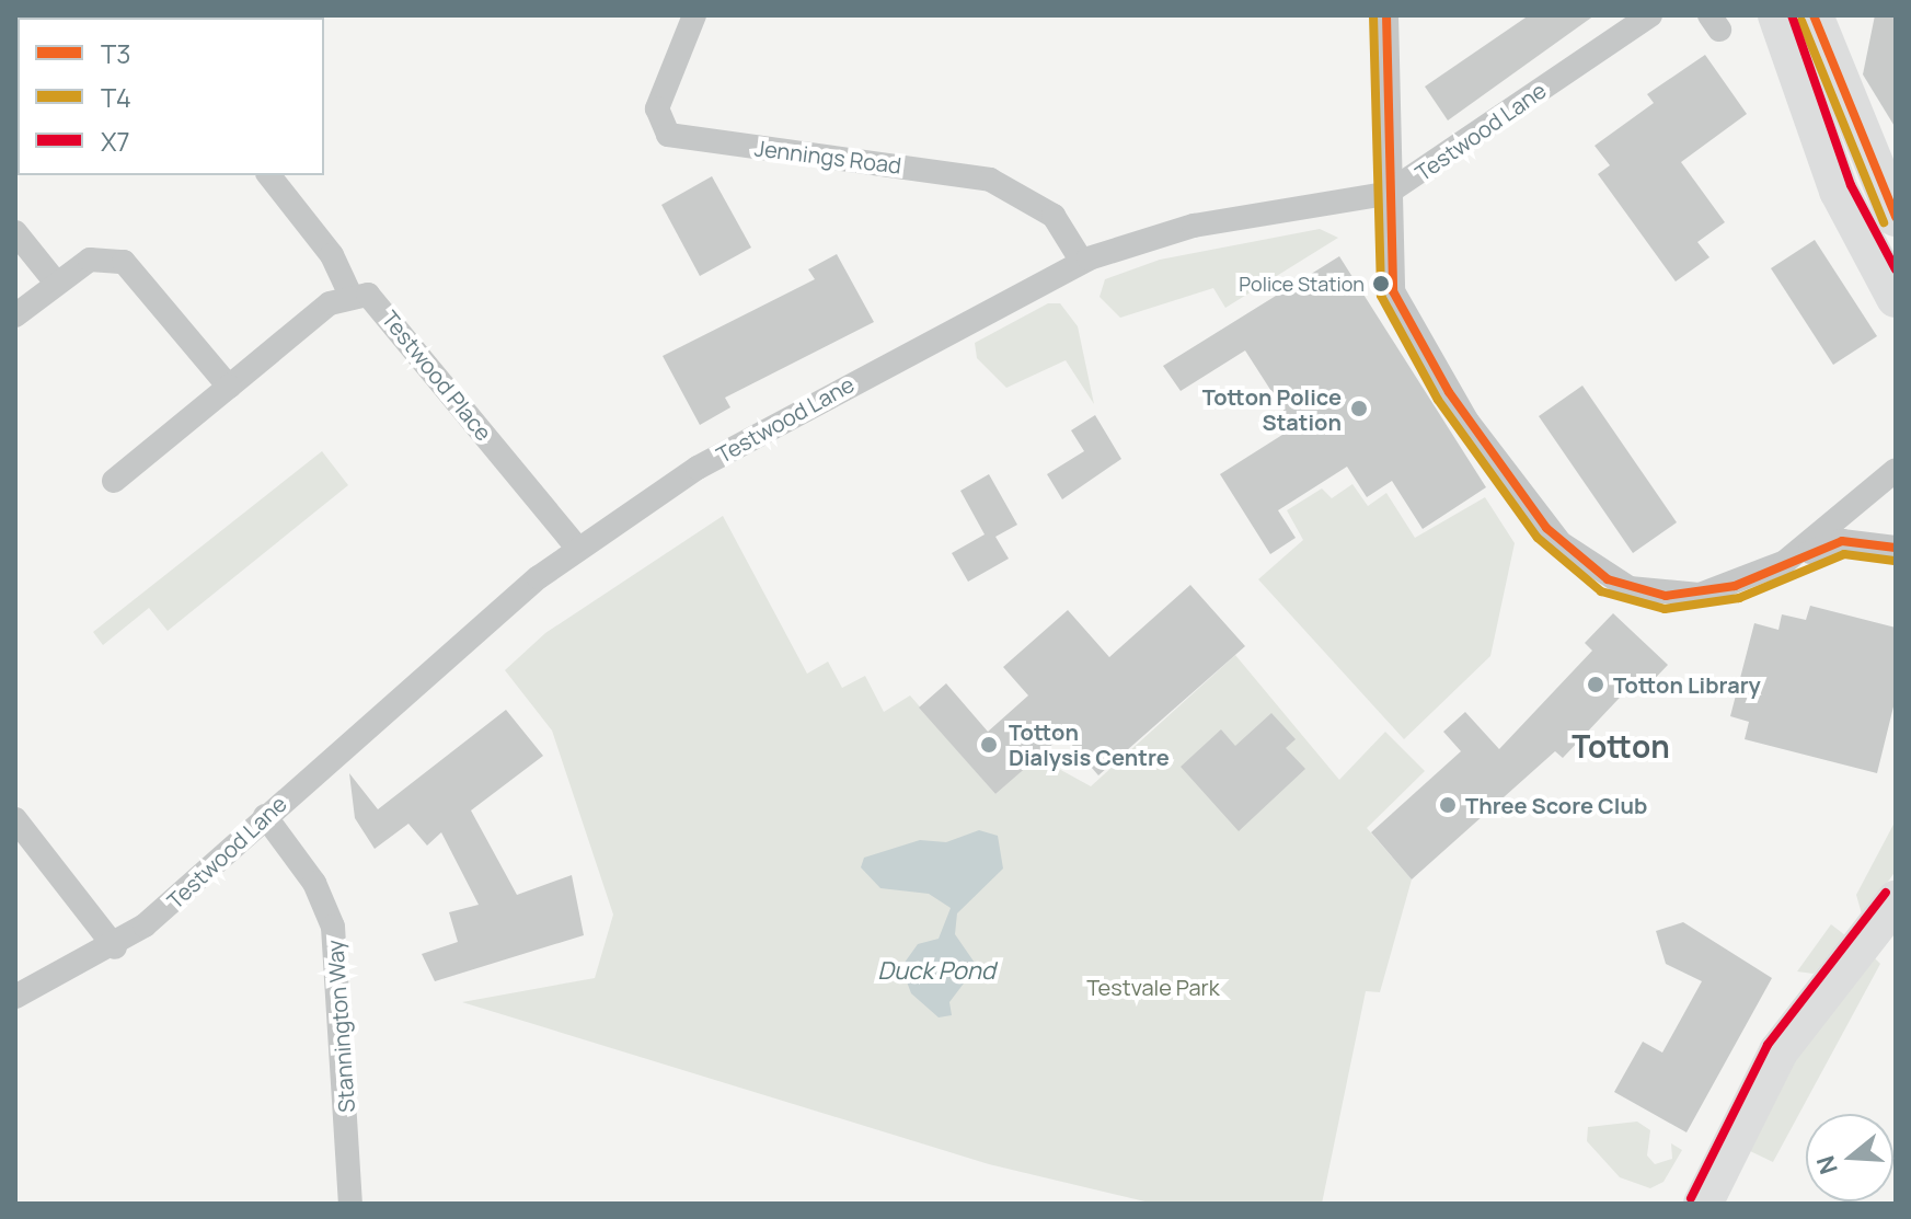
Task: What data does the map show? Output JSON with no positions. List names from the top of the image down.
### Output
{
  "streets": {
    "street": [
      "Testwood Lane",
      "Jennings Road",
      "Testwood Place",
      "Stannington Way"
    ]
  },
  "crossings": [
    ["Testwood Lane", "Jennings Road"],
    ["Testwood Lane", "Testwood Place"],
    ["Testwood Lane", "Stannington Way"]
  ],
  "districts": ["Totton"],
  "water": ["Duck Pond"],
  "parks": ["Testvale Park"],
  "places": [
    "Police Station",
    "Totton Police Station",
    "Totton Library",
    "Totton Dialysis Centre",
    "Three Score Club"
  ],
  "lines": ["transit line T3", "transit line T4", "transit line X7"],
  "legend": ["T3", "T4", "X7"],
  "north": "left"
}
